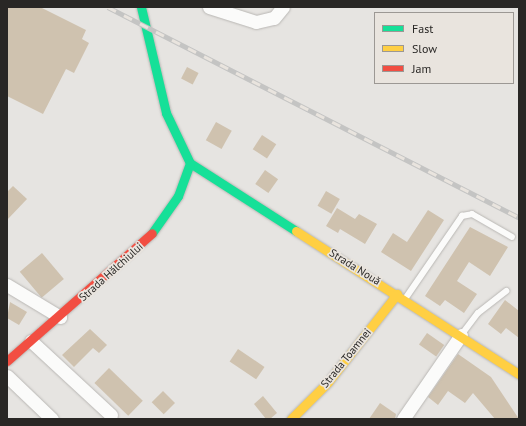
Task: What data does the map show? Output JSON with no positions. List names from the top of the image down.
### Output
{
  "streets": {
    "main road": ["Strada Nouă", "Strada Hălchiului", "Strada Toamnei"]
  },
  "crossings": [
    ["Strada Nouă", "Strada Hălchiului"],
    ["Strada Nouă", "Strada Toamnei"]
  ],
  "legend": ["Fast", "Slow", "Jam"]
}
